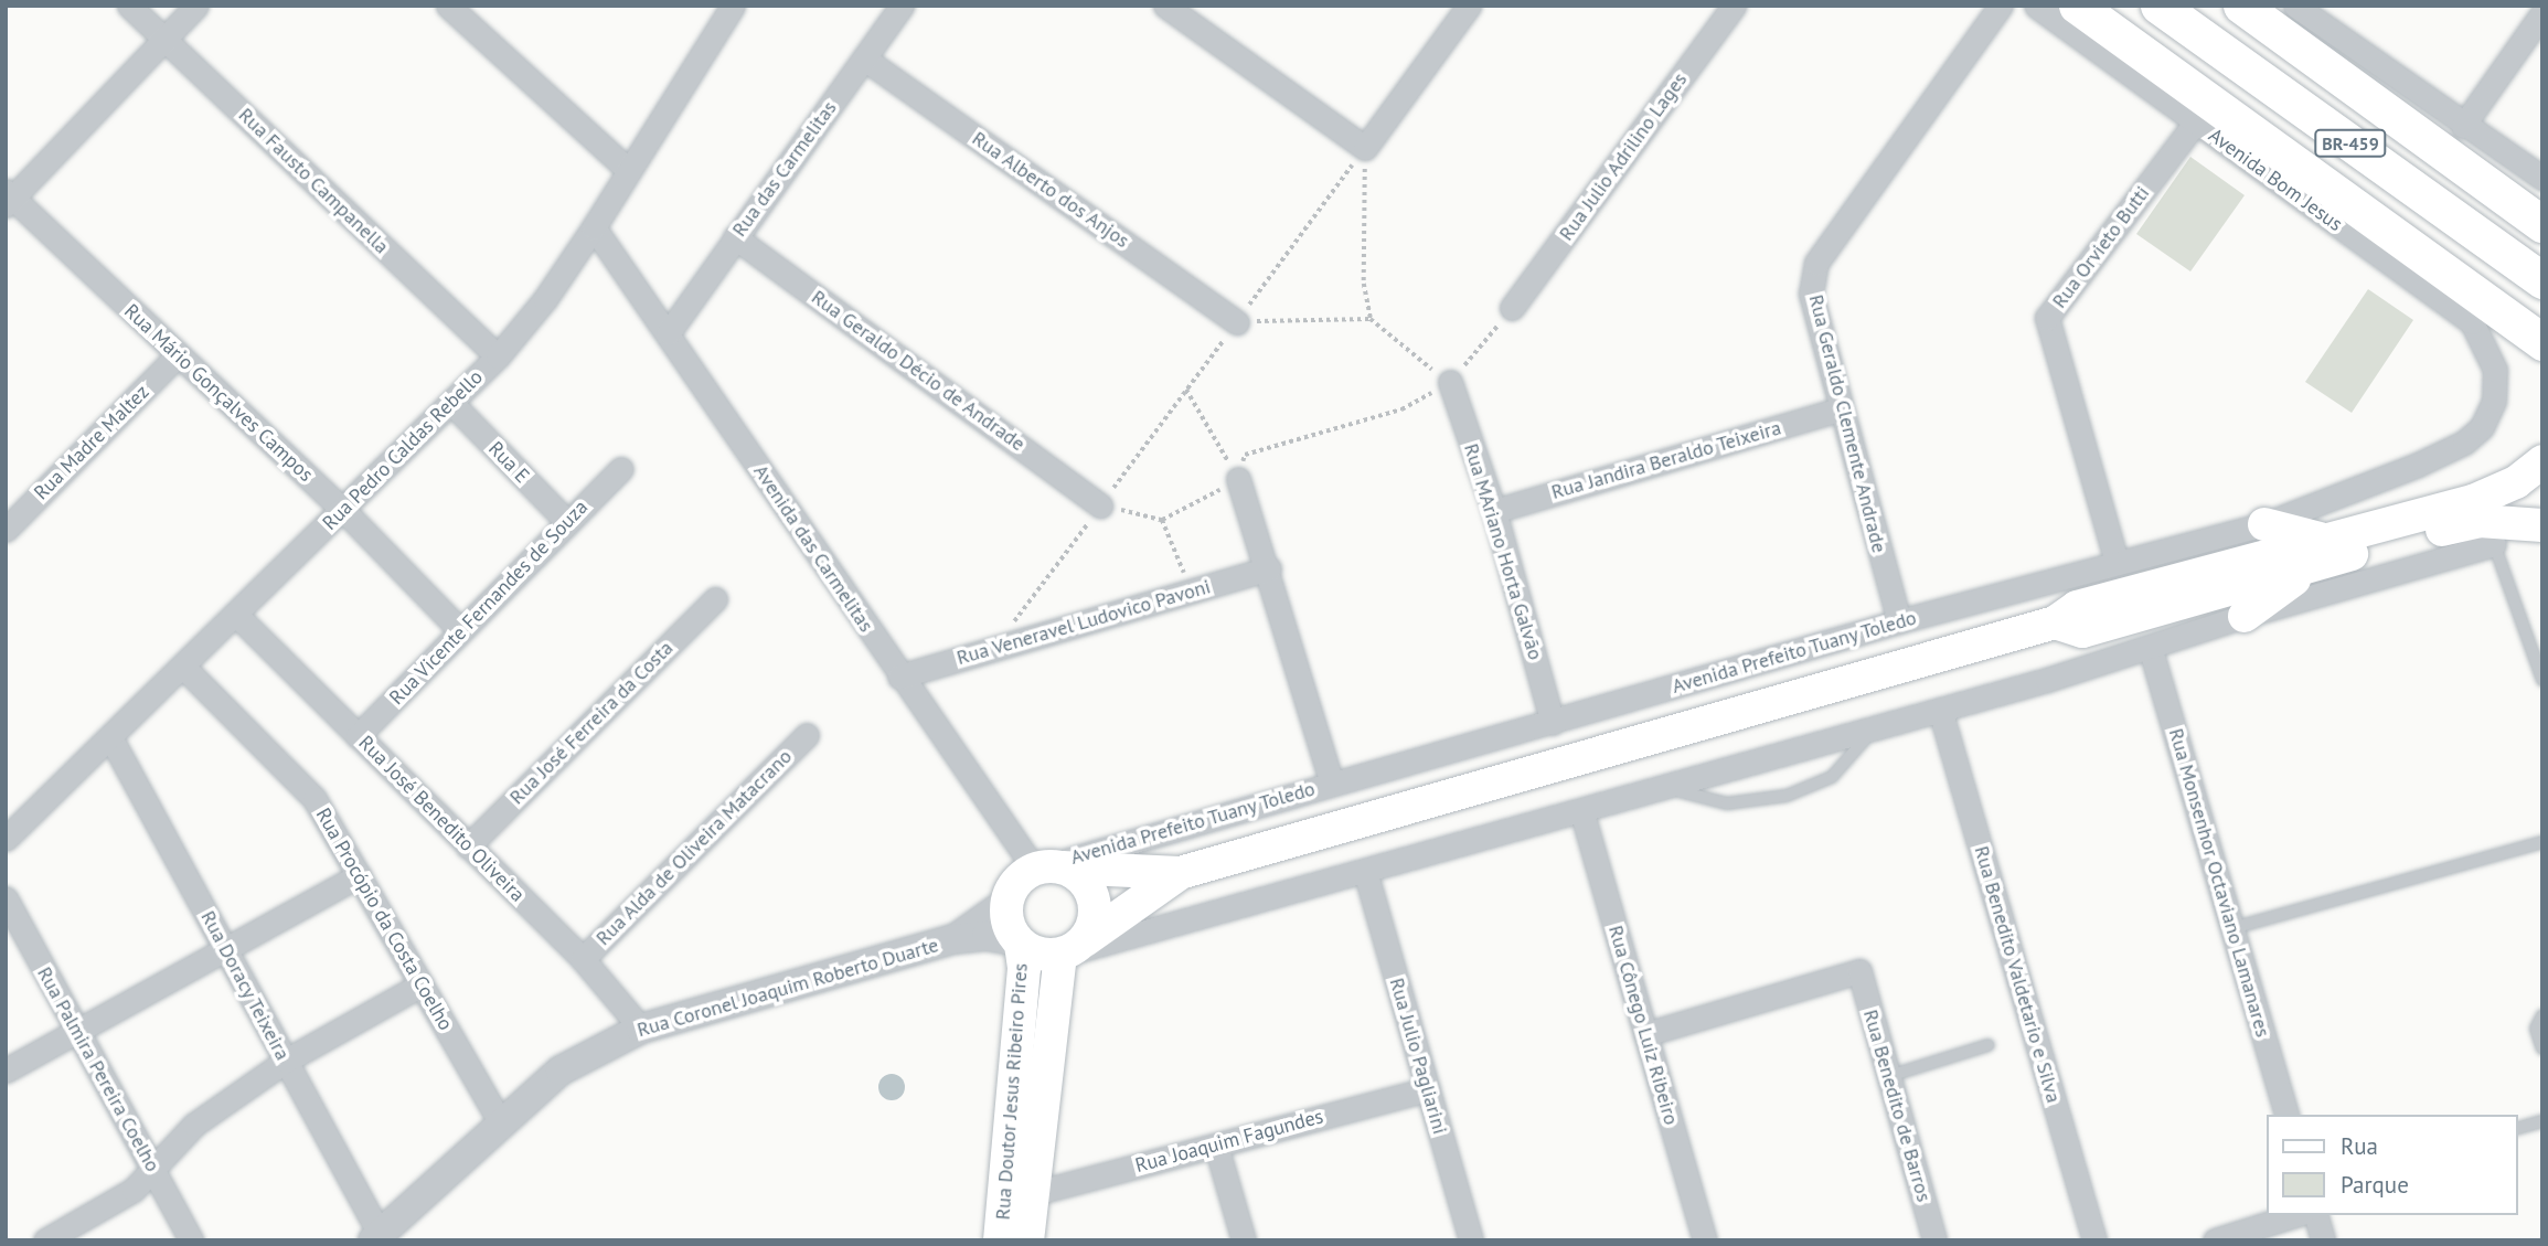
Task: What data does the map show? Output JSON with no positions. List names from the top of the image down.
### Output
{
  "streets": {
    "main road": ["BR-459", "Avenida Prefeito Tuany Toledo", "Rua Doutor Jesus Ribeiro Pires"],
    "street": [
      "Rua Julio Adrilino Lages",
      "Rua das Carmelitas",
      "Avenida Bom Jesus",
      "Rua Fausto Campanella",
      "Rua Alberto dos Anjos",
      "Rua Orvieto Butti",
      "Rua Geraldo Décio de Andrade",
      "Rua Mário Gonçalves Campos",
      "Rua Geraldo Clemente Andrade",
      "Rua Madre Maltez",
      "Rua Pedro Caldas Rebello",
      "Rua Jandira Beraldo Teixeira",
      "Rua E",
      "Avenida das Carmelitas",
      "Rua MAriano Horta Galvão",
      "Rua Vicente Fernandes de Souza",
      "Rua Veneravel Ludovico Pavoni",
      "Rua José Ferreira da Costa",
      "Rua José Benedito Oliveira",
      "Rua Alda de Oliveira Matacrano",
      "Rua Monsenhor Octaviano Lamanares",
      "Rua Procópio da Costa Coelho",
      "Rua Benedito Valdetario e Silva",
      "Rua Doracy Teixeira",
      "Rua Coronel Joaquim Roberto Duarte",
      "Rua Cônego Luiz Ribeiro",
      "Rua Julio Pagliarini",
      "Rua Palmira Pereira Coelho",
      "Rua Benedito de Barros",
      "Rua Joaquim Fagundes"
    ]
  },
  "crossings": [
    ["Rua das Carmelitas", "Rua Alberto dos Anjos"],
    ["Rua das Carmelitas", "Rua Geraldo Décio de Andrade"],
    ["Rua das Carmelitas", "Avenida das Carmelitas"],
    ["Avenida Bom Jesus", "Rua Orvieto Butti"],
    ["Avenida Bom Jesus", "Avenida Prefeito Tuany Toledo"],
    ["Rua Fausto Campanella", "Rua Pedro Caldas Rebello"],
    ["Rua Orvieto Butti", "Avenida Prefeito Tuany Toledo"],
    ["Rua Mário Gonçalves Campos", "Rua Madre Maltez"],
    ["Rua Mário Gonçalves Campos", "Rua Pedro Caldas Rebello"],
    ["Rua Mário Gonçalves Campos", "Rua Vicente Fernandes de Souza"],
    ["Rua Geraldo Clemente Andrade", "Rua Jandira Beraldo Teixeira"],
    ["Rua Geraldo Clemente Andrade", "Avenida Prefeito Tuany Toledo"],
    ["Rua Pedro Caldas Rebello", "Rua E"],
    ["Rua Pedro Caldas Rebello", "Avenida das Carmelitas"],
    ["Rua Pedro Caldas Rebello", "Rua José Benedito Oliveira"],
    ["Rua Pedro Caldas Rebello", "Rua Procópio da Costa Coelho"],
    ["Rua Pedro Caldas Rebello", "Rua Doracy Teixeira"],
    ["Rua Jandira Beraldo Teixeira", "Rua MAriano Horta Galvão"],
    ["Rua E", "Rua Vicente Fernandes de Souza"],
    ["Avenida das Carmelitas", "Rua Veneravel Ludovico Pavoni"],
    ["Avenida das Carmelitas", "Avenida Prefeito Tuany Toledo"],
    ["Avenida das Carmelitas", "Rua Coronel Joaquim Roberto Duarte"],
    ["Avenida das Carmelitas", "Rua Doutor Jesus Ribeiro Pires"],
    ["Rua MAriano Horta Galvão", "Avenida Prefeito Tuany Toledo"],
    ["Rua Vicente Fernandes de Souza", "Rua José Benedito Oliveira"],
    ["Avenida Prefeito Tuany Toledo", "Rua Coronel Joaquim Roberto Duarte"],
    ["Avenida Prefeito Tuany Toledo", "Rua Doutor Jesus Ribeiro Pires"],
    ["Rua José Ferreira da Costa", "Rua José Benedito Oliveira"],
    ["Rua José Benedito Oliveira", "Rua Alda de Oliveira Matacrano"],
    ["Rua José Benedito Oliveira", "Rua Coronel Joaquim Roberto Duarte"],
    ["Rua Procópio da Costa Coelho", "Rua Coronel Joaquim Roberto Duarte"],
    ["Rua Doracy Teixeira", "Rua Coronel Joaquim Roberto Duarte"],
    ["Rua Coronel Joaquim Roberto Duarte", "Rua Doutor Jesus Ribeiro Pires"],
    ["Rua Cônego Luiz Ribeiro", "Rua Benedito de Barros"],
    ["Rua Julio Pagliarini", "Rua Joaquim Fagundes"],
    ["Rua Doutor Jesus Ribeiro Pires", "Rua Joaquim Fagundes"]
  ],
  "legend": ["Rua", "Parque"]
}
